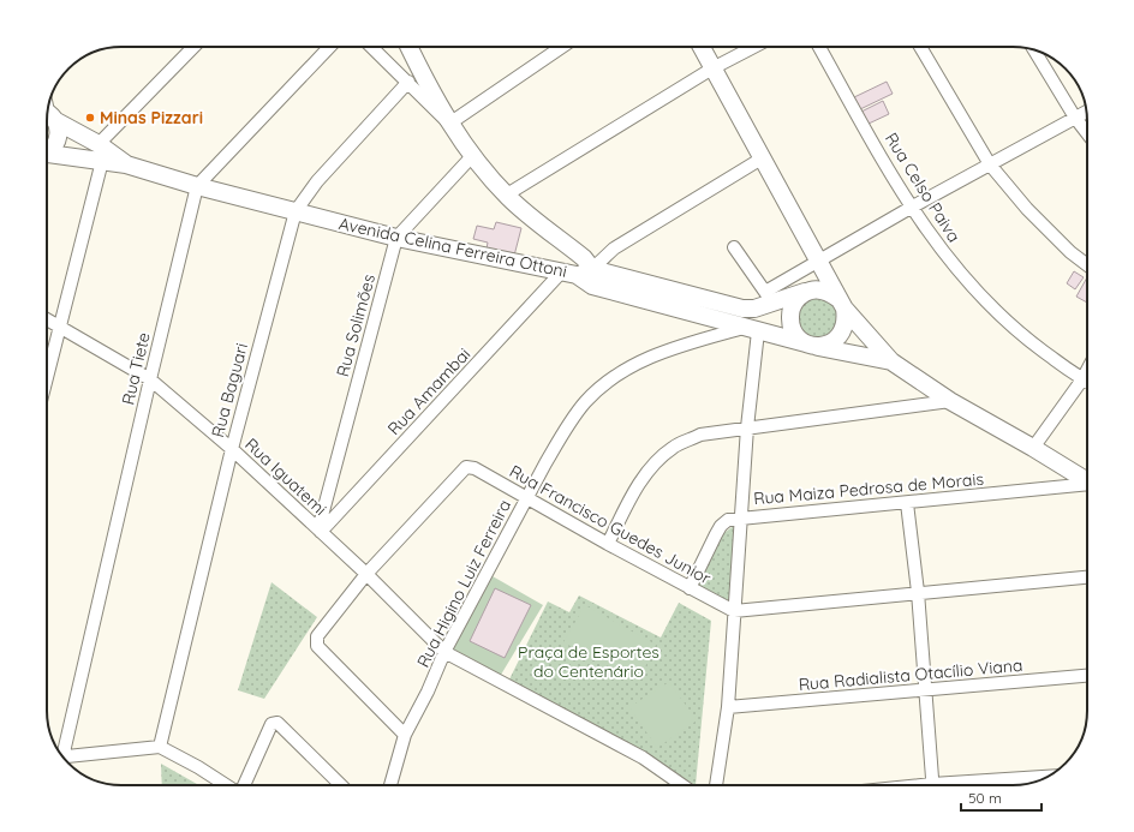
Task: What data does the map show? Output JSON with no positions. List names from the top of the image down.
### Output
{
  "streets": {
    "main road": ["Avenida Celina Ferreira Ottoni"],
    "street": [
      "Rua Celso Paiva",
      "Rua Solimões",
      "Rua Tiete",
      "Rua Baguari",
      "Rua Amambai",
      "Rua Iguatemi",
      "Rua Maiza Pedrosa de Morais",
      "Rua Francisco Guedes Junior",
      "Rua Higino Luiz Ferreira",
      "Rua Radialista Otacílio Viana"
    ]
  },
  "crossings": [
    ["Avenida Celina Ferreira Ottoni", "Rua Solimões"],
    ["Avenida Celina Ferreira Ottoni", "Rua Tiete"],
    ["Avenida Celina Ferreira Ottoni", "Rua Baguari"],
    ["Avenida Celina Ferreira Ottoni", "Rua Amambai"],
    ["Avenida Celina Ferreira Ottoni", "Rua Higino Luiz Ferreira"],
    ["Rua Solimões", "Rua Amambai"],
    ["Rua Solimões", "Rua Iguatemi"],
    ["Rua Tiete", "Rua Iguatemi"],
    ["Rua Baguari", "Rua Iguatemi"],
    ["Rua Amambai", "Rua Iguatemi"],
    ["Rua Iguatemi", "Rua Francisco Guedes Junior"],
    ["Rua Iguatemi", "Rua Higino Luiz Ferreira"],
    ["Rua Maiza Pedrosa de Morais", "Rua Francisco Guedes Junior"],
    ["Rua Francisco Guedes Junior", "Rua Higino Luiz Ferreira"]
  ],
  "parks": ["Praça de Esportes do Centenário"],
  "places": ["Minas Pizzari"],
  "scale_bar": "50 m"
}
